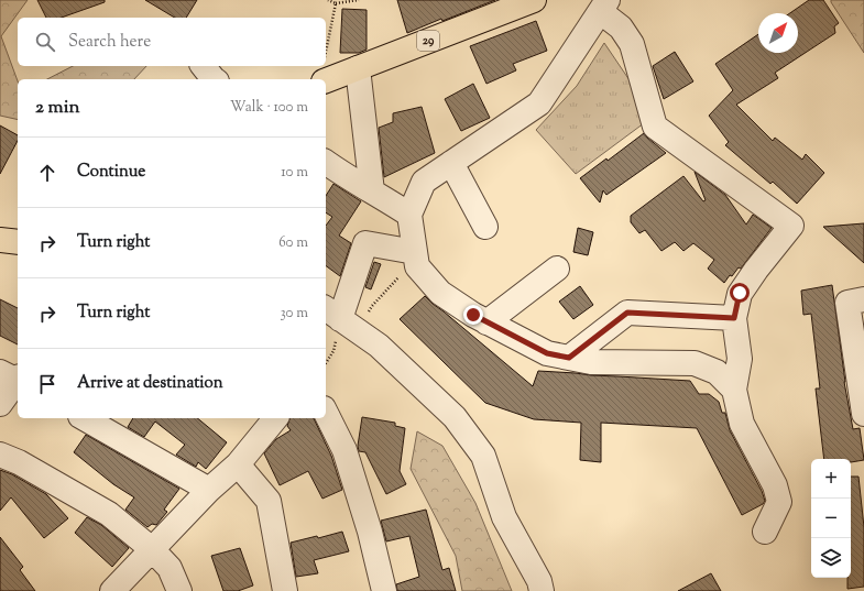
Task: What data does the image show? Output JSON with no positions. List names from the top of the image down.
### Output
{
  "streets": {
    "main road": ["29"]
  },
  "north": "top right",
  "page": {
    "search": "Search here",
    "heading": ["2 min", "Walk · 100 m"],
    "list": [
      ["Continue", "10 m"],
      ["Turn right", "60 m"],
      ["Turn right", "30 m"],
      "Arrive at destination"
    ],
    "map_buttons": ["+", "−"]
  }
}
